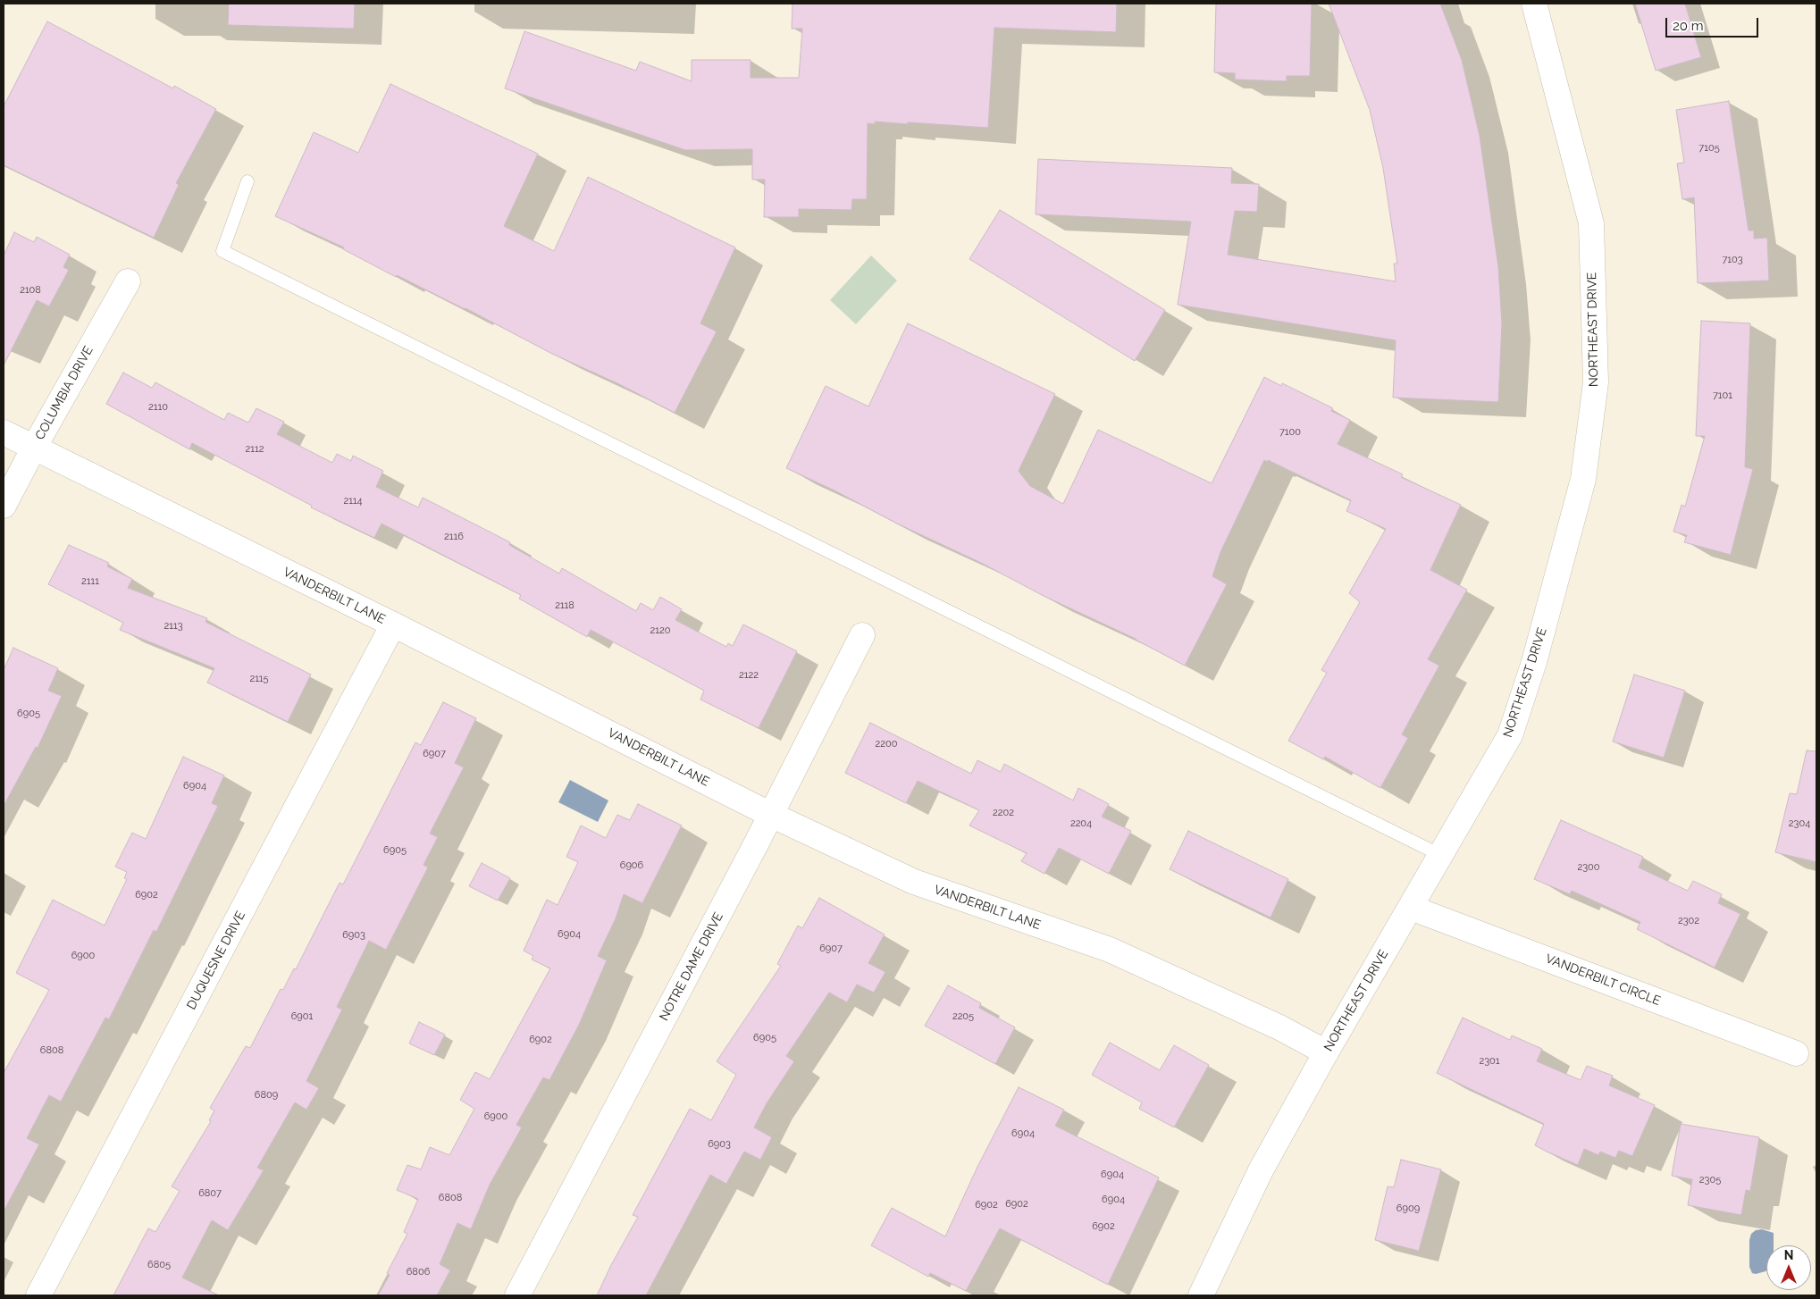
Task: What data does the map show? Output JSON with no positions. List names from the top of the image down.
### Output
{
  "streets": {
    "street": [
      "NORTHEAST DRIVE",
      "COLUMBIA DRIVE",
      "VANDERBILT LANE",
      "DUQUESNE DRIVE",
      "NOTRE DAME DRIVE",
      "VANDERBILT CIRCLE"
    ]
  },
  "crossings": [
    ["NORTHEAST DRIVE", "VANDERBILT LANE"],
    ["NORTHEAST DRIVE", "VANDERBILT CIRCLE"],
    ["COLUMBIA DRIVE", "VANDERBILT LANE"],
    ["VANDERBILT LANE", "DUQUESNE DRIVE"],
    ["VANDERBILT LANE", "NOTRE DAME DRIVE"]
  ],
  "house_numbers": [
    "7105",
    "7103",
    "2108",
    "7101",
    "2110",
    "7100",
    "2112",
    "2114",
    "2116",
    "2111",
    "2118",
    "2113",
    "2120",
    "2122",
    "2115",
    "6905",
    "2200",
    "6907",
    "6904",
    "2202",
    "2204",
    "2304",
    "6905",
    "6906",
    "2300",
    "6902",
    "2302",
    "6904",
    "6903",
    "6907",
    "6900",
    "6901",
    "2205",
    "6905",
    "6902",
    "6808",
    "2301",
    "6809",
    "6900",
    "6904",
    "6903",
    "6904",
    "2305",
    "6807",
    "6808",
    "6904",
    "6902",
    "6902",
    "6909",
    "6902",
    "6805",
    "6806"
  ],
  "scale_bar": "20 m",
  "north": "top"
}
